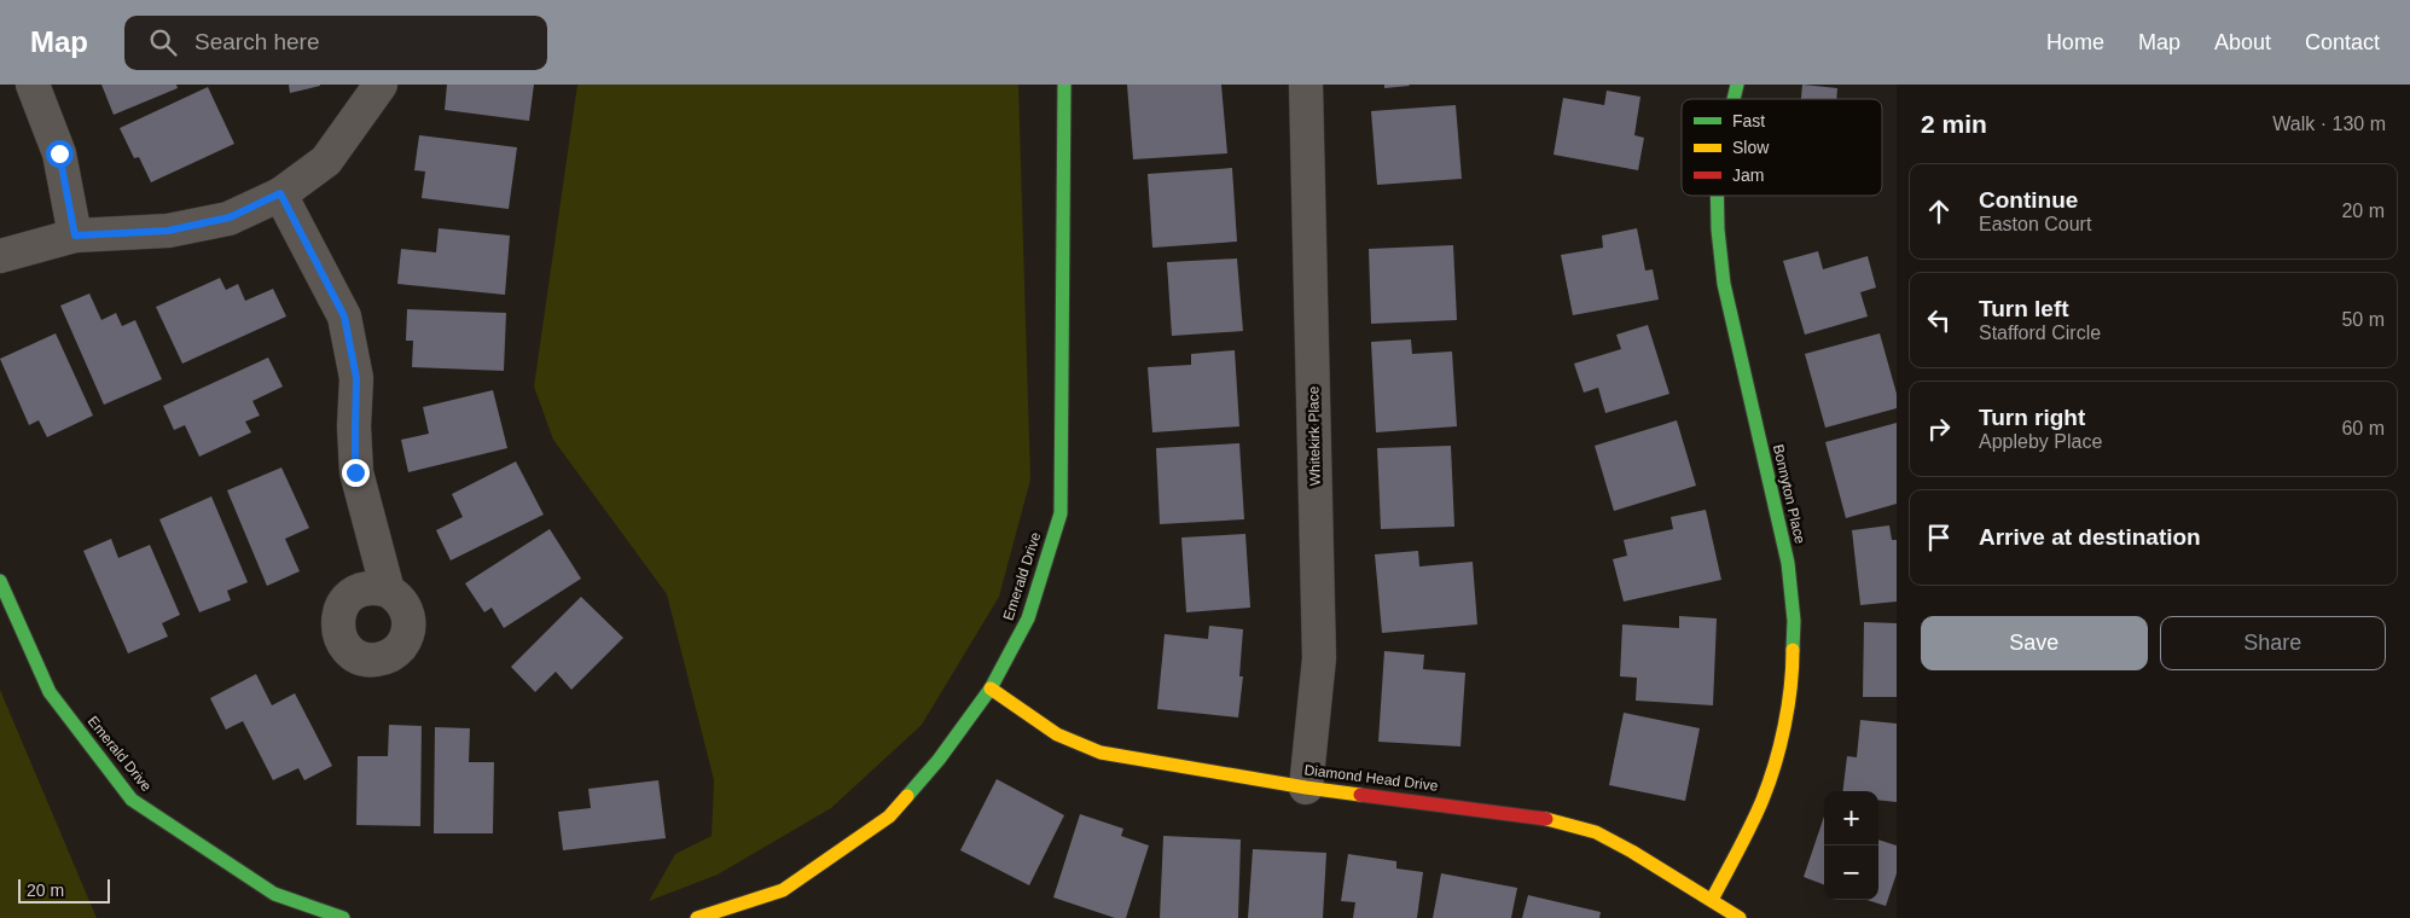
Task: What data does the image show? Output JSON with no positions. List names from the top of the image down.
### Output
{
  "streets": {
    "street": [
      "Whitekirk Place",
      "Bonnyton Place",
      "Emerald Drive",
      "Diamond Head Drive"
    ]
  },
  "crossings": [
    ["Whitekirk Place", "Diamond Head Drive"],
    ["Bonnyton Place", "Diamond Head Drive"],
    ["Emerald Drive", "Diamond Head Drive"]
  ],
  "legend": ["Fast", "Slow", "Jam"],
  "scale_bar": "20 m",
  "page": {
    "header": "Map",
    "search": "Search here",
    "nav": [
      "Home",
      "Map",
      "About",
      "Contact"
    ],
    "heading": ["2 min", "Walk · 130 m"],
    "list": [
      ["Continue", "Easton Court", "20 m"],
      ["Turn left", "Stafford Circle", "50 m"],
      ["Turn right", "Appleby Place", "60 m"],
      "Arrive at destination"
    ],
    "buttons": ["Save", "Share"],
    "map_buttons": ["+", "−"],
    "scale": "20 m"
  }
}
